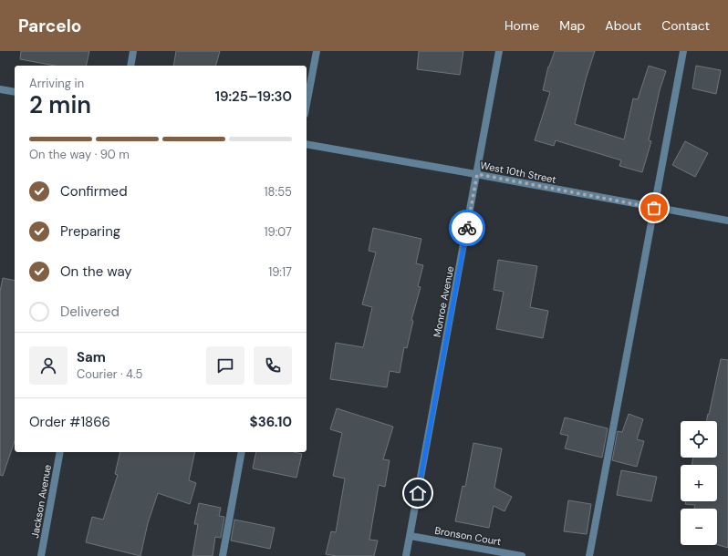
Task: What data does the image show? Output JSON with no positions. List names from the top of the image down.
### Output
{
  "streets": {
    "street": [
      "West 10th Street",
      "Monroe Avenue",
      "Jackson Avenue",
      "Bronson Court"
    ]
  },
  "crossings": [
    ["West 10th Street", "Monroe Avenue"],
    ["Monroe Avenue", "Bronson Court"]
  ],
  "page": {
    "header": "Parcelo",
    "nav": [
      "Home",
      "Map",
      "About",
      "Contact"
    ],
    "heading": ["2 min", "Arriving in", "19:25–19:30"],
    "panel": [
      "Sam",
      "Courier · 4.5",
      "Order #1866",
      "$36.10"
    ],
    "bar": "On the way · 90 m",
    "list": [
      ["Confirmed", "18:55"],
      ["Preparing", "19:07"],
      ["On the way", "19:17"],
      "Delivered"
    ],
    "map_buttons": ["+", "−"]
  }
}
